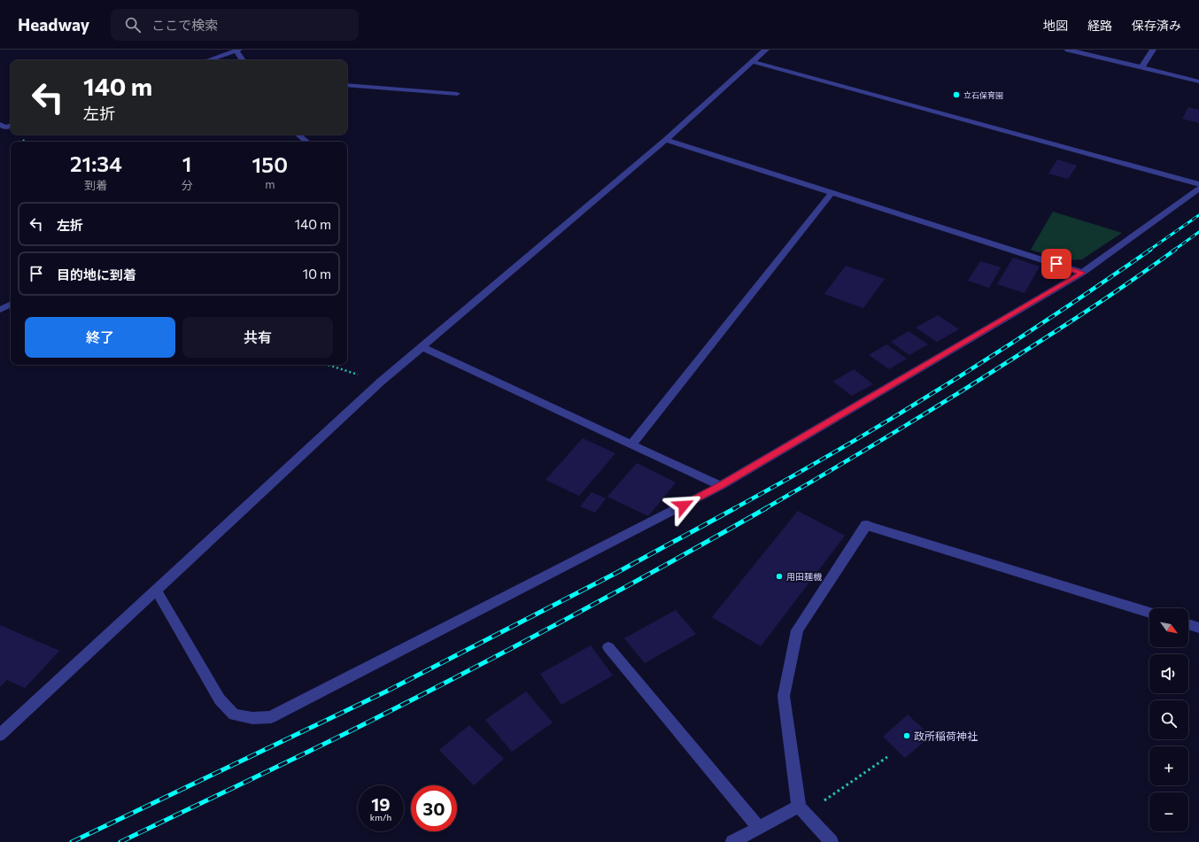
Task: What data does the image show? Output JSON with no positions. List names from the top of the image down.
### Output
{
  "places": ["立石保育園", "用田麺機", "政所稲荷神社"],
  "north": "bottom right",
  "page": {
    "header": "Headway",
    "search": "ここで検索",
    "nav": ["地図", "経路", "保存済み"],
    "turn": ["140 m", "左折"],
    "eta": [
      "21:34",
      "到着",
      "1",
      "分",
      "150",
      "m"
    ],
    "list": [
      {
        "name": "左折",
        "value": "140 m"
      },
      {
        "name": "目的地に到着",
        "value": "10 m"
      }
    ],
    "buttons": ["終了", "共有"],
    "map_buttons": ["+", "−"],
    "speed": "19 km/h",
    "limit": "30"
  }
}
